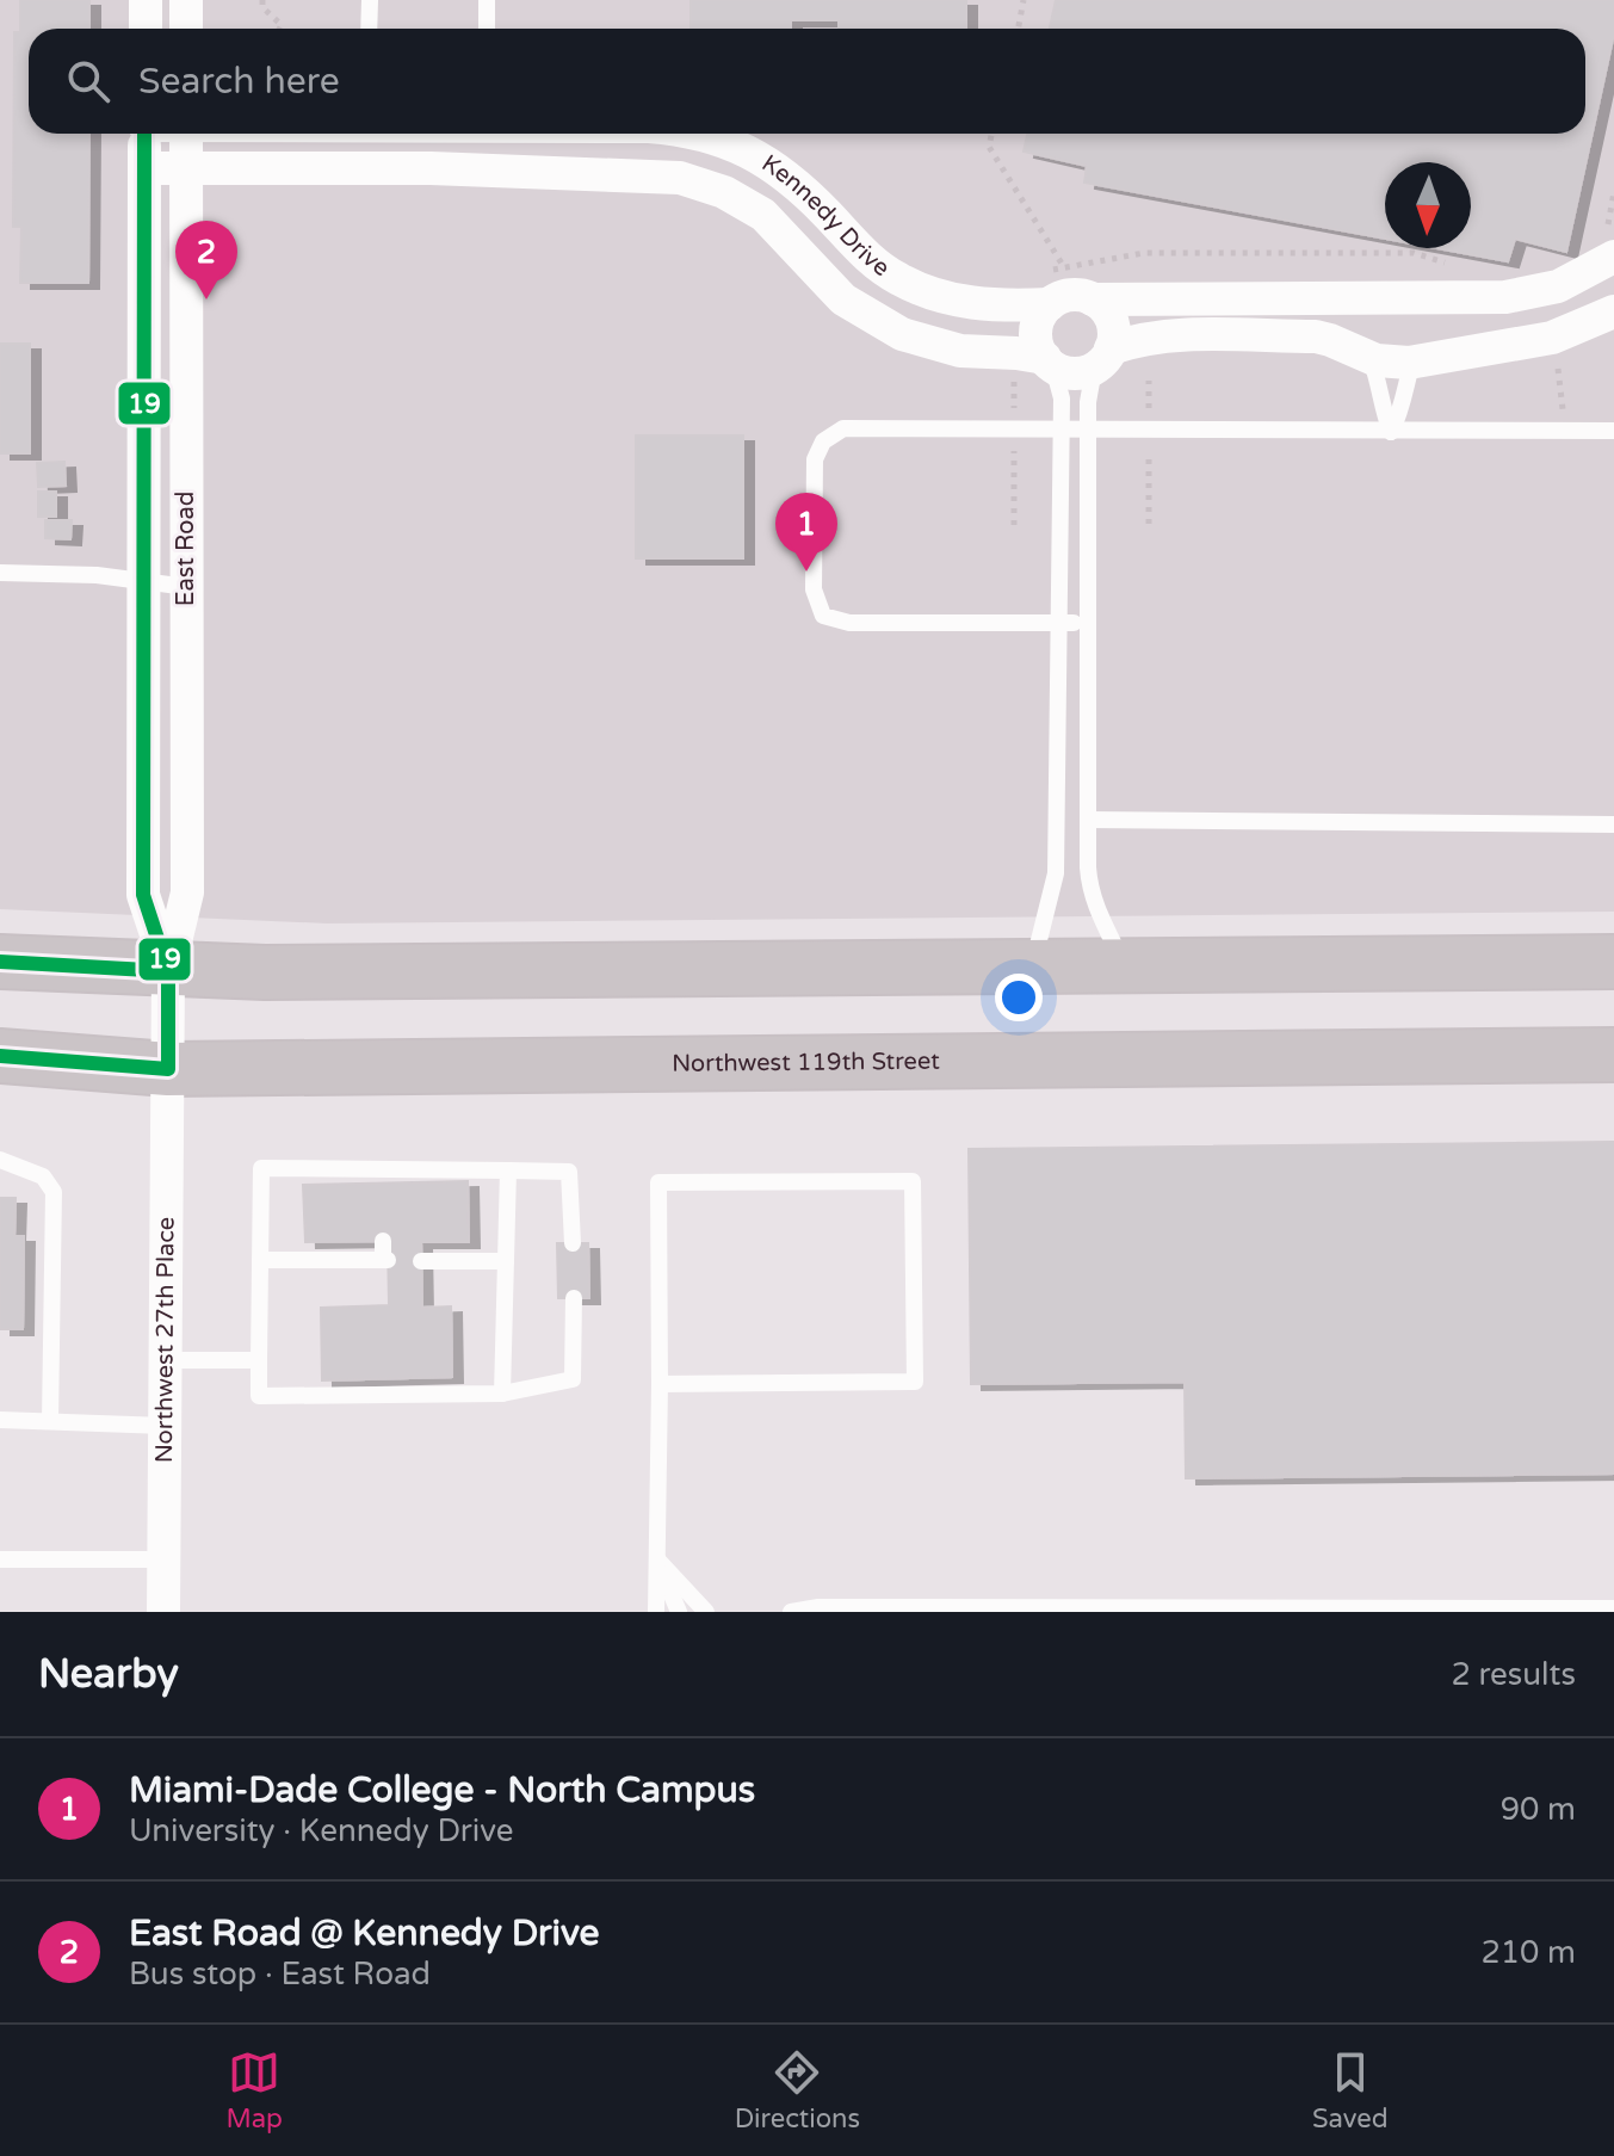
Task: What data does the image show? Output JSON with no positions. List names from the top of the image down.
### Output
{
  "streets": {
    "highway": ["Northwest 119th Street"],
    "street": ["Kennedy Drive", "East Road", "Northwest 27th Place"]
  },
  "crossings": [
    ["Kennedy Drive", "East Road"],
    ["East Road", "Northwest 119th Street"],
    ["East Road", "Northwest 27th Place"],
    ["Northwest 119th Street", "Northwest 27th Place"]
  ],
  "lines": ["transit line 19"],
  "north": "bottom",
  "page": {
    "search": "Search here",
    "pins": ["2", "1"],
    "heading": ["Nearby", "2 results"],
    "list": [
      {
        "mark": "1",
        "name": "Miami-Dade College - North Campus",
        "note": "University · Kennedy Drive",
        "value": "90 m"
      },
      {
        "mark": "2",
        "name": "East Road @ Kennedy Drive",
        "note": "Bus stop · East Road",
        "value": "210 m"
      }
    ],
    "nav": ["Map", "Directions", "Saved"]
  }
}
